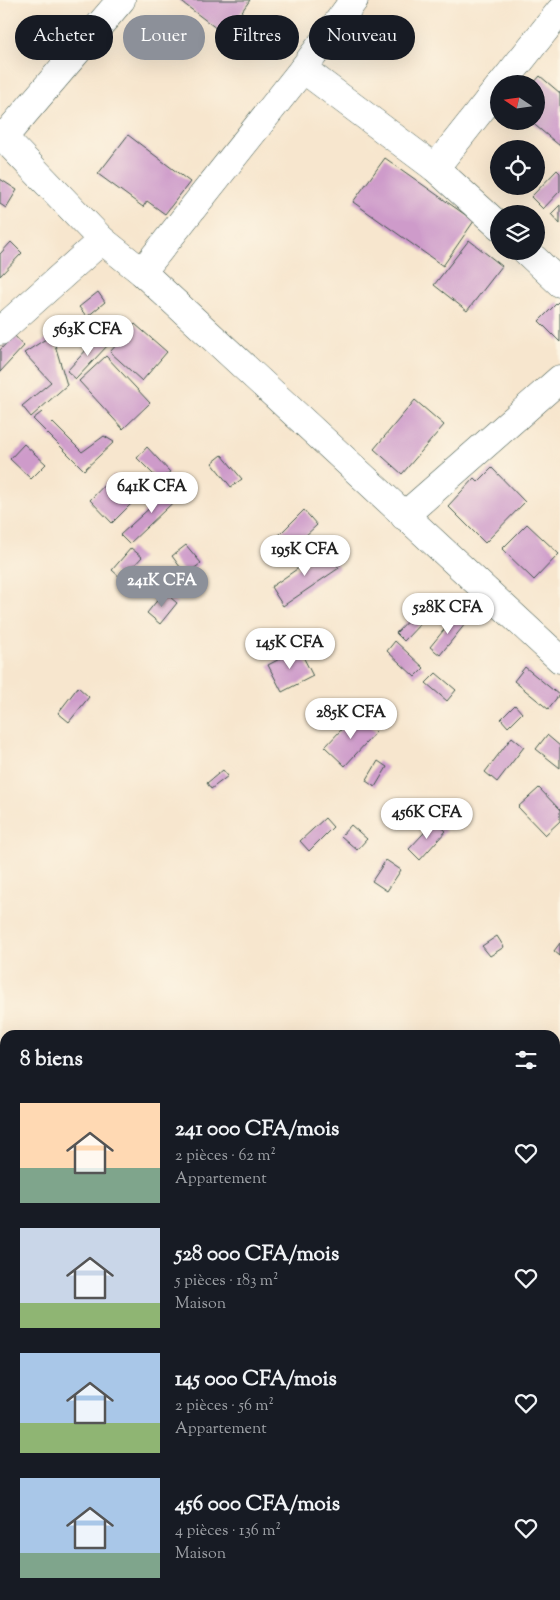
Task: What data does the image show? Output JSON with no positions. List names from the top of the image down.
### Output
{
  "north": "left",
  "page": {
    "chip": [
      "Acheter",
      "Louer",
      "Filtres",
      "Nouveau"
    ],
    "price": [
      "563K CFA",
      "641K CFA",
      "195K CFA",
      "241K CFA",
      "528K CFA",
      "145K CFA",
      "285K CFA",
      "456K CFA"
    ],
    "heading": "8 biens",
    "list": [
      {
        "name": "241 000 CFA/mois",
        "note": "2 pièces · 62 m² · Appartement"
      },
      {
        "name": "528 000 CFA/mois",
        "note": "5 pièces · 183 m² · Maison"
      },
      {
        "name": "145 000 CFA/mois",
        "note": "2 pièces · 56 m² · Appartement"
      },
      {
        "name": "456 000 CFA/mois",
        "note": "4 pièces · 136 m² · Maison"
      }
    ]
  }
}
